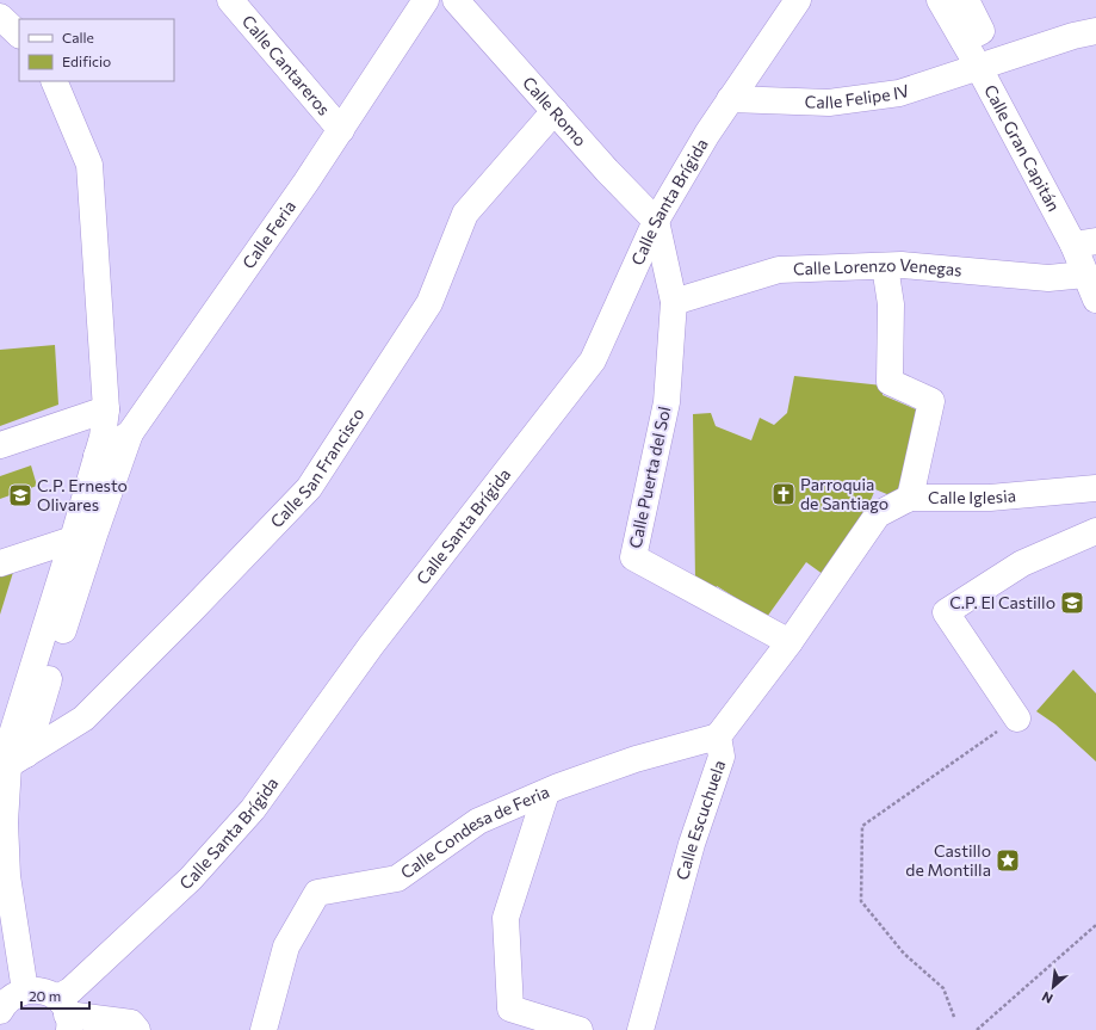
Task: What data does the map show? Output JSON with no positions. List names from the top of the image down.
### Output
{
  "streets": {
    "street": [
      "Calle Cantareros",
      "Calle Felipe IV",
      "Calle Romo",
      "Calle Gran Capitán",
      "Calle Santa Brígida",
      "Calle Feria",
      "Calle Lorenzo Venegas",
      "Calle San Francisco",
      "Calle Puerta del Sol",
      "Calle Iglesia",
      "Calle Escuchuela",
      "Calle Condesa de Feria"
    ]
  },
  "crossings": [
    ["Calle Cantareros", "Calle Feria"],
    ["Calle Felipe IV", "Calle Gran Capitán"],
    ["Calle Felipe IV", "Calle Santa Brígida"],
    ["Calle Romo", "Calle Santa Brígida"],
    ["Calle Romo", "Calle San Francisco"],
    ["Calle Romo", "Calle Puerta del Sol"],
    ["Calle Gran Capitán", "Calle Lorenzo Venegas"],
    ["Calle Santa Brígida", "Calle Puerta del Sol"],
    ["Calle Lorenzo Venegas", "Calle Puerta del Sol"],
    ["Calle Puerta del Sol", "Calle Escuchuela"],
    ["Calle Iglesia", "Calle Escuchuela"],
    ["Calle Escuchuela", "Calle Condesa de Feria"]
  ],
  "places": {
    "church": ["Parroquia de Santiago"],
    "school or university": ["C.P. Ernesto Olivares", "C.P. El Castillo"],
    "place": ["Castillo de Montilla"]
  },
  "legend": ["Calle", "Edificio"],
  "scale_bar": "20 m",
  "north": "bottom left"
}
